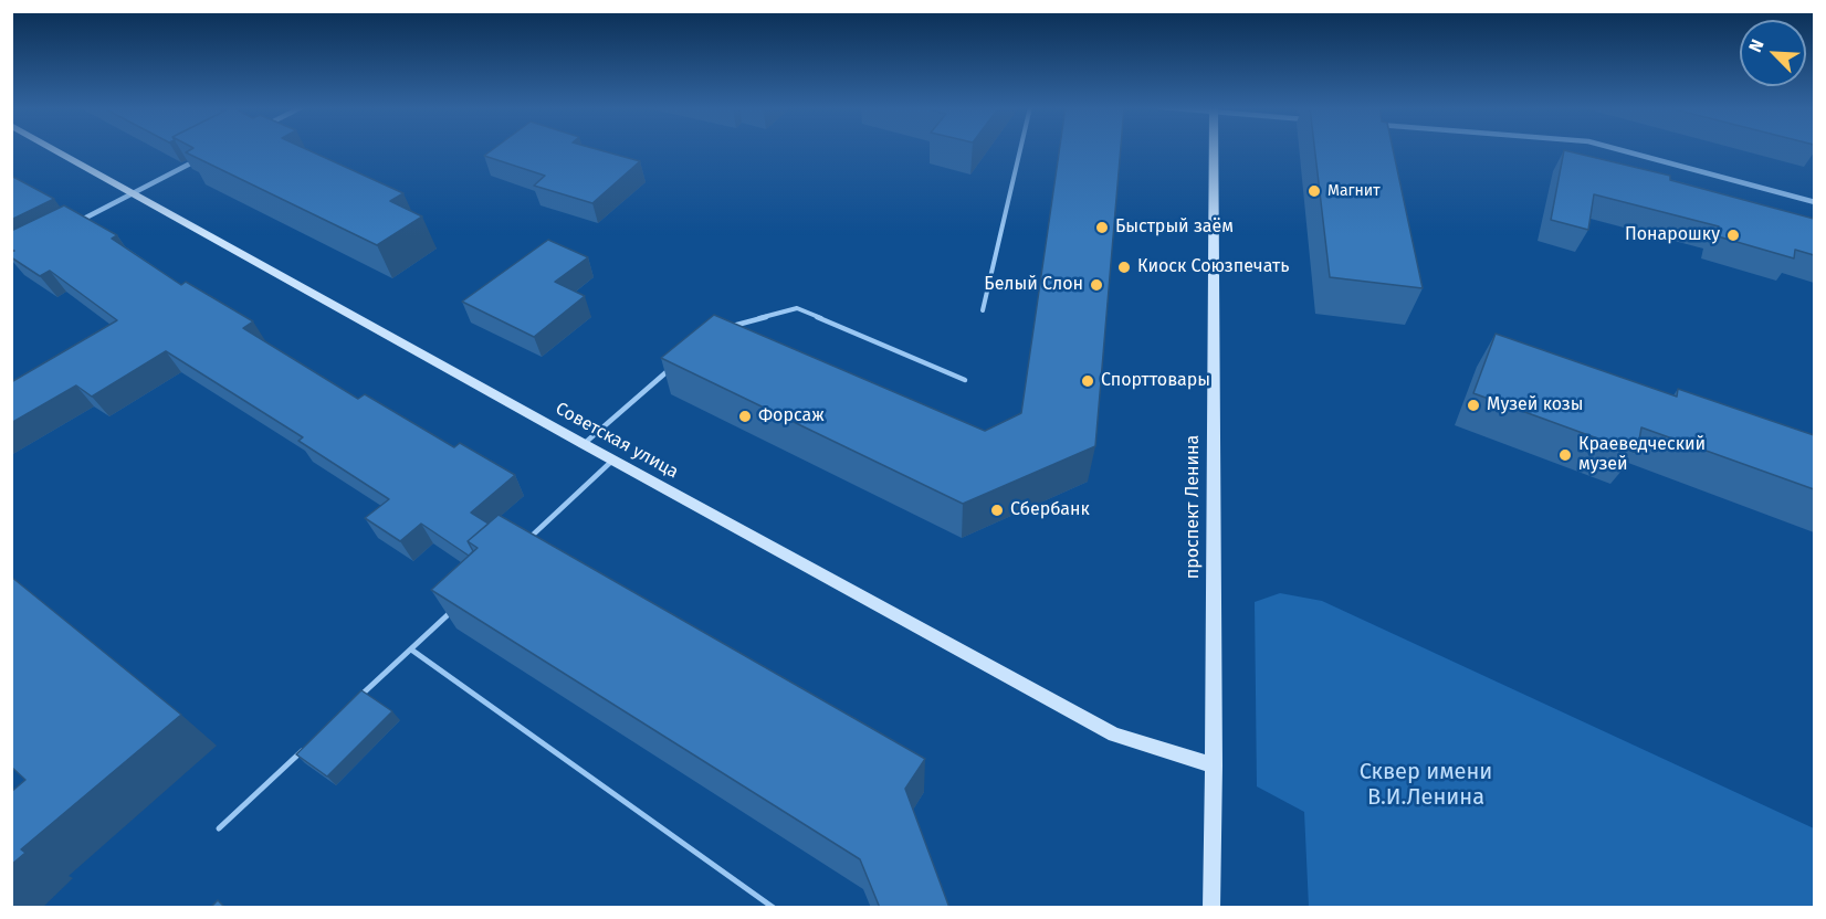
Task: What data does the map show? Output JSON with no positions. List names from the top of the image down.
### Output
{
  "streets": {
    "main road": ["Советская улица", "проспект Ленина"]
  },
  "crossings": [
    ["Советская улица", "проспект Ленина"]
  ],
  "parks": ["Сквер имени В.И.Ленина"],
  "places": [
    "Магнит",
    "Быстрый заём",
    "Понарошку",
    "Киоск Союзпечать",
    "Белый Слон",
    "Спорттовары",
    "Музей козы",
    "Форсаж",
    "Краеведческий музей",
    "Сбербанк"
  ],
  "north": "top left"
}
